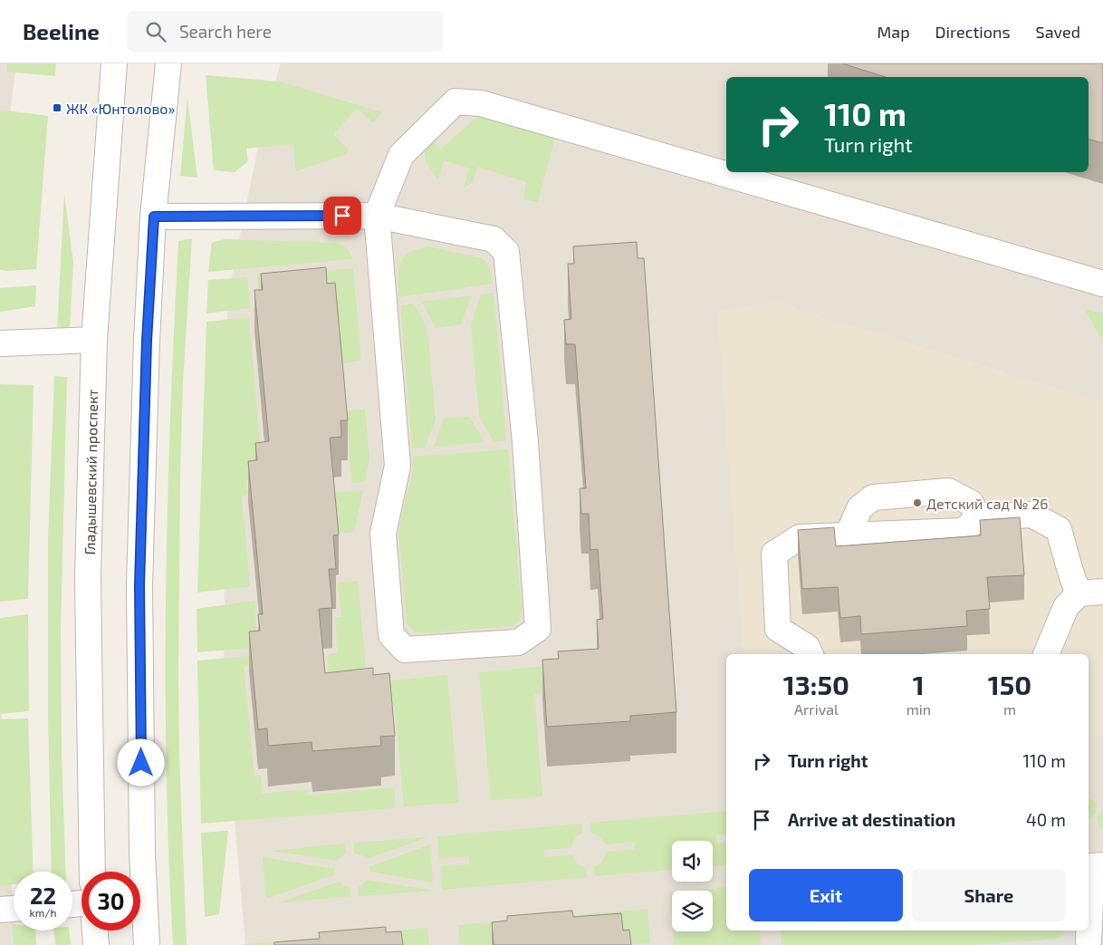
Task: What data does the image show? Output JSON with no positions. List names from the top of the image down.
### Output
{
  "streets": {
    "street": ["Гладышевский проспект"]
  },
  "places": {
    "transit": ["ЖК «Юнтолово»"],
    "other": ["Детский сад № 26"]
  },
  "page": {
    "header": "Beeline",
    "search": "Search here",
    "nav": ["Map", "Directions", "Saved"],
    "turn": ["110 m", "Turn right"],
    "eta": [
      "13:50",
      "Arrival",
      "1",
      "min",
      "150",
      "m"
    ],
    "list": [
      {
        "name": "Turn right",
        "value": "110 m"
      },
      {
        "name": "Arrive at destination",
        "value": "40 m"
      }
    ],
    "buttons": ["Exit", "Share"],
    "speed": "22 km/h",
    "limit": "30"
  }
}
